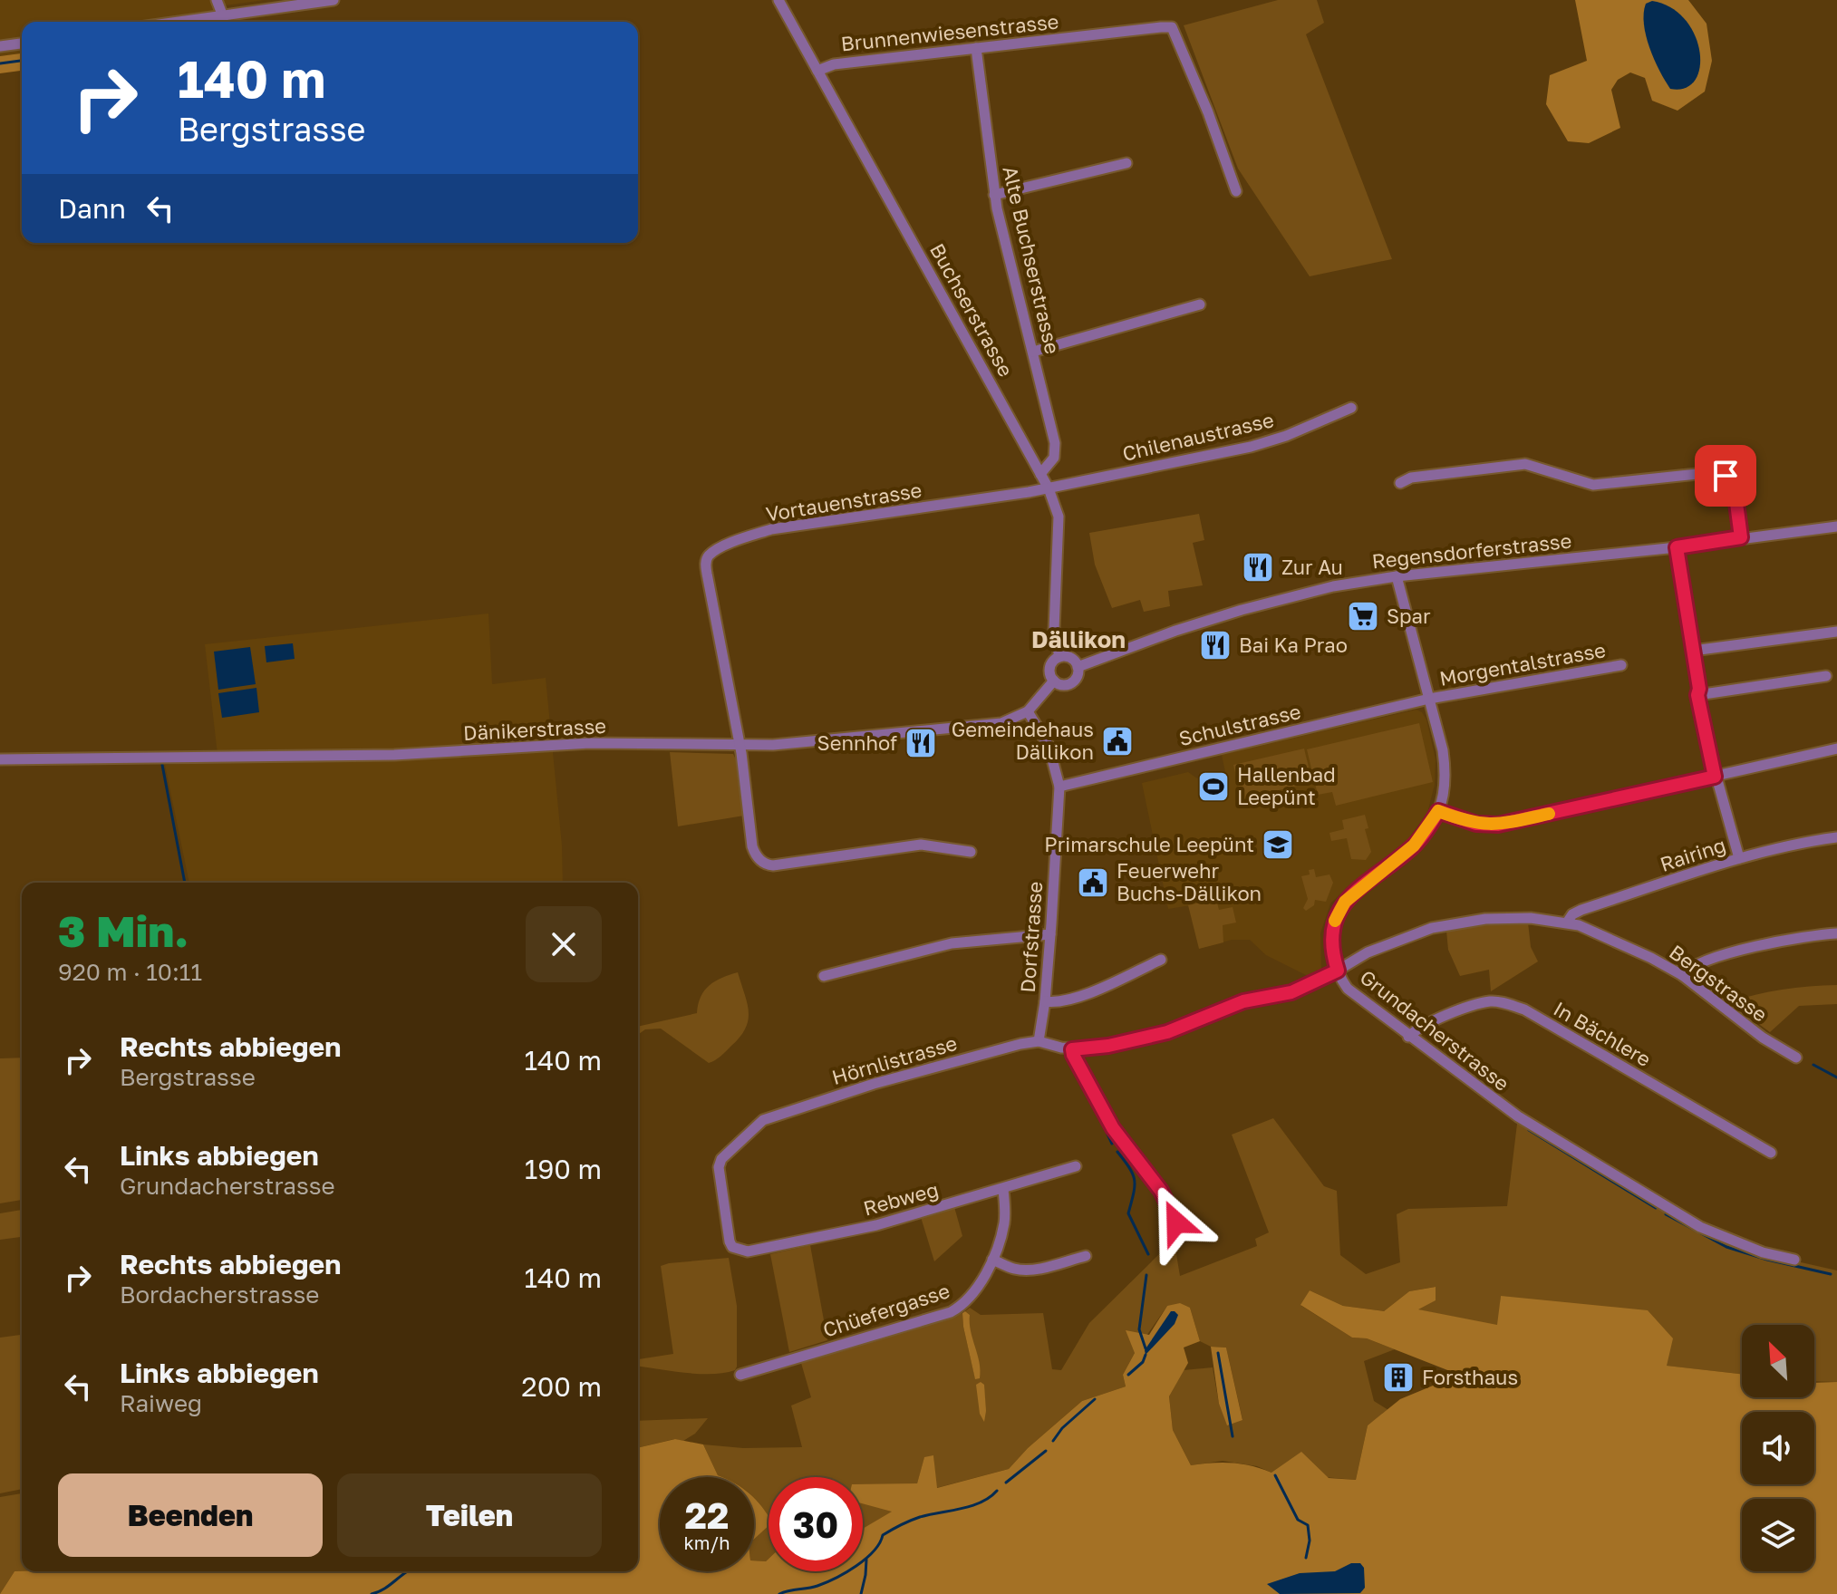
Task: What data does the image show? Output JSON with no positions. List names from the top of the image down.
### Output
{
  "streets": {
    "street": [
      "Brunnenwiesenstrasse",
      "Alte Buchserstrasse",
      "Buchserstrasse",
      "Chilenaustrasse",
      "Vortauenstrasse",
      "Regensdorferstrasse",
      "Morgentalstrasse",
      "Schulstrasse",
      "Dänikerstrasse",
      "Rairing",
      "Dorfstrasse",
      "Bergstrasse",
      "Grundacherstrasse",
      "In Bächlere",
      "Hörnlistrasse",
      "Rebweg",
      "Chüefergasse"
    ]
  },
  "crossings": [
    ["Brunnenwiesenstrasse", "Alte Buchserstrasse"],
    ["Brunnenwiesenstrasse", "Buchserstrasse"],
    ["Alte Buchserstrasse", "Buchserstrasse"],
    ["Buchserstrasse", "Chilenaustrasse"],
    ["Buchserstrasse", "Vortauenstrasse"],
    ["Buchserstrasse", "Regensdorferstrasse"],
    ["Buchserstrasse", "Dänikerstrasse"],
    ["Chilenaustrasse", "Vortauenstrasse"],
    ["Vortauenstrasse", "Dänikerstrasse"],
    ["Regensdorferstrasse", "Dänikerstrasse"],
    ["Regensdorferstrasse", "Grundacherstrasse"],
    ["Morgentalstrasse", "Schulstrasse"],
    ["Morgentalstrasse", "Grundacherstrasse"],
    ["Schulstrasse", "Dorfstrasse"],
    ["Schulstrasse", "Grundacherstrasse"],
    ["Dänikerstrasse", "Dorfstrasse"],
    ["Rairing", "Bergstrasse"],
    ["Dorfstrasse", "Bergstrasse"],
    ["Dorfstrasse", "Hörnlistrasse"],
    ["Bergstrasse", "Grundacherstrasse"],
    ["Bergstrasse", "Hörnlistrasse"],
    ["Grundacherstrasse", "In Bächlere"],
    ["Hörnlistrasse", "Rebweg"],
    ["Rebweg", "Chüefergasse"]
  ],
  "districts": ["Dällikon"],
  "places": {
    "restaurant": ["Zur Au", "Bai Ka Prao", "Sennhof"],
    "supermarket": ["Spar"],
    "public building": ["Gemeindehaus Dällikon", "Feuerwehr Buchs-Dällikon"],
    "sports": ["Hallenbad Leepünt"],
    "school or university": ["Primarschule Leepünt"],
    "building": ["Forsthaus"]
  },
  "north": "top left",
  "page": {
    "turn": ["140 m", "Bergstrasse"],
    "then": "Dann",
    "heading": ["3 Min.", "920 m · 10:11"],
    "list": [
      {
        "name": "Rechts abbiegen",
        "note": "Bergstrasse",
        "value": "140 m"
      },
      {
        "name": "Links abbiegen",
        "note": "Grundacherstrasse",
        "value": "190 m"
      },
      {
        "name": "Rechts abbiegen",
        "note": "Bordacherstrasse",
        "value": "140 m"
      },
      {
        "name": "Links abbiegen",
        "note": "Raiweg",
        "value": "200 m"
      }
    ],
    "buttons": ["Beenden", "Teilen"],
    "speed": "22 km/h",
    "limit": "30"
  }
}
